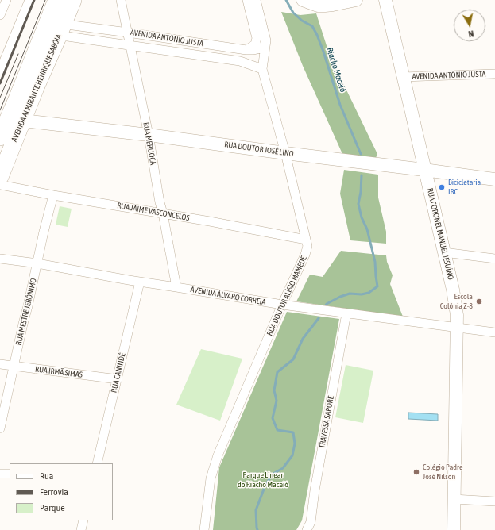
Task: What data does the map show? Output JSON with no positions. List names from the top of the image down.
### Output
{
  "streets": {
    "highway": ["AVENIDA ALMIRANTE HENRIQUE SABÓIA"],
    "street": [
      "AVENIDA ANTÔNIO JUSTA",
      "RUA MERUOCA",
      "RUA DOUTOR JOSÉ LINO",
      "RUA JAIME VASCONCELOS",
      "RUA CORONEL MANUEL JESUÍNO",
      "AVENIDA ÁLVARO CORREIA",
      "RUA DOUTOR ALÍSIO MAMEDE",
      "RUA MESTRE JERÔNIMO",
      "RUA IRMÃ SIMAS",
      "RUA CANINDÉ",
      "TRAVESSA SAPORÉ"
    ]
  },
  "crossings": [
    ["AVENIDA ANTÔNIO JUSTA", "AVENIDA ALMIRANTE HENRIQUE SABÓIA"],
    ["AVENIDA ANTÔNIO JUSTA", "RUA MERUOCA"],
    ["AVENIDA ANTÔNIO JUSTA", "RUA CORONEL MANUEL JESUÍNO"],
    ["AVENIDA ANTÔNIO JUSTA", "RUA DOUTOR ALÍSIO MAMEDE"],
    ["AVENIDA ALMIRANTE HENRIQUE SABÓIA", "RUA DOUTOR JOSÉ LINO"],
    ["RUA MERUOCA", "RUA DOUTOR JOSÉ LINO"],
    ["RUA MERUOCA", "RUA JAIME VASCONCELOS"],
    ["RUA MERUOCA", "AVENIDA ÁLVARO CORREIA"],
    ["RUA DOUTOR JOSÉ LINO", "RUA CORONEL MANUEL JESUÍNO"],
    ["RUA DOUTOR JOSÉ LINO", "RUA DOUTOR ALÍSIO MAMEDE"],
    ["RUA JAIME VASCONCELOS", "RUA DOUTOR ALÍSIO MAMEDE"],
    ["RUA JAIME VASCONCELOS", "RUA MESTRE JERÔNIMO"],
    ["RUA CORONEL MANUEL JESUÍNO", "AVENIDA ÁLVARO CORREIA"],
    ["AVENIDA ÁLVARO CORREIA", "RUA DOUTOR ALÍSIO MAMEDE"],
    ["AVENIDA ÁLVARO CORREIA", "RUA MESTRE JERÔNIMO"],
    ["AVENIDA ÁLVARO CORREIA", "RUA CANINDÉ"],
    ["AVENIDA ÁLVARO CORREIA", "TRAVESSA SAPORÉ"],
    ["RUA MESTRE JERÔNIMO", "RUA IRMÃ SIMAS"],
    ["RUA IRMÃ SIMAS", "RUA CANINDÉ"]
  ],
  "water": ["Riacho Maceió"],
  "parks": ["Parque Linear do Riacho Maceió"],
  "places": ["Bicicletaria IRC", "Escola Colônia Z-8", "Colégio Padre José Nilson"],
  "legend": ["Rua", "Ferrovia", "Parque"],
  "north": "bottom"
}
